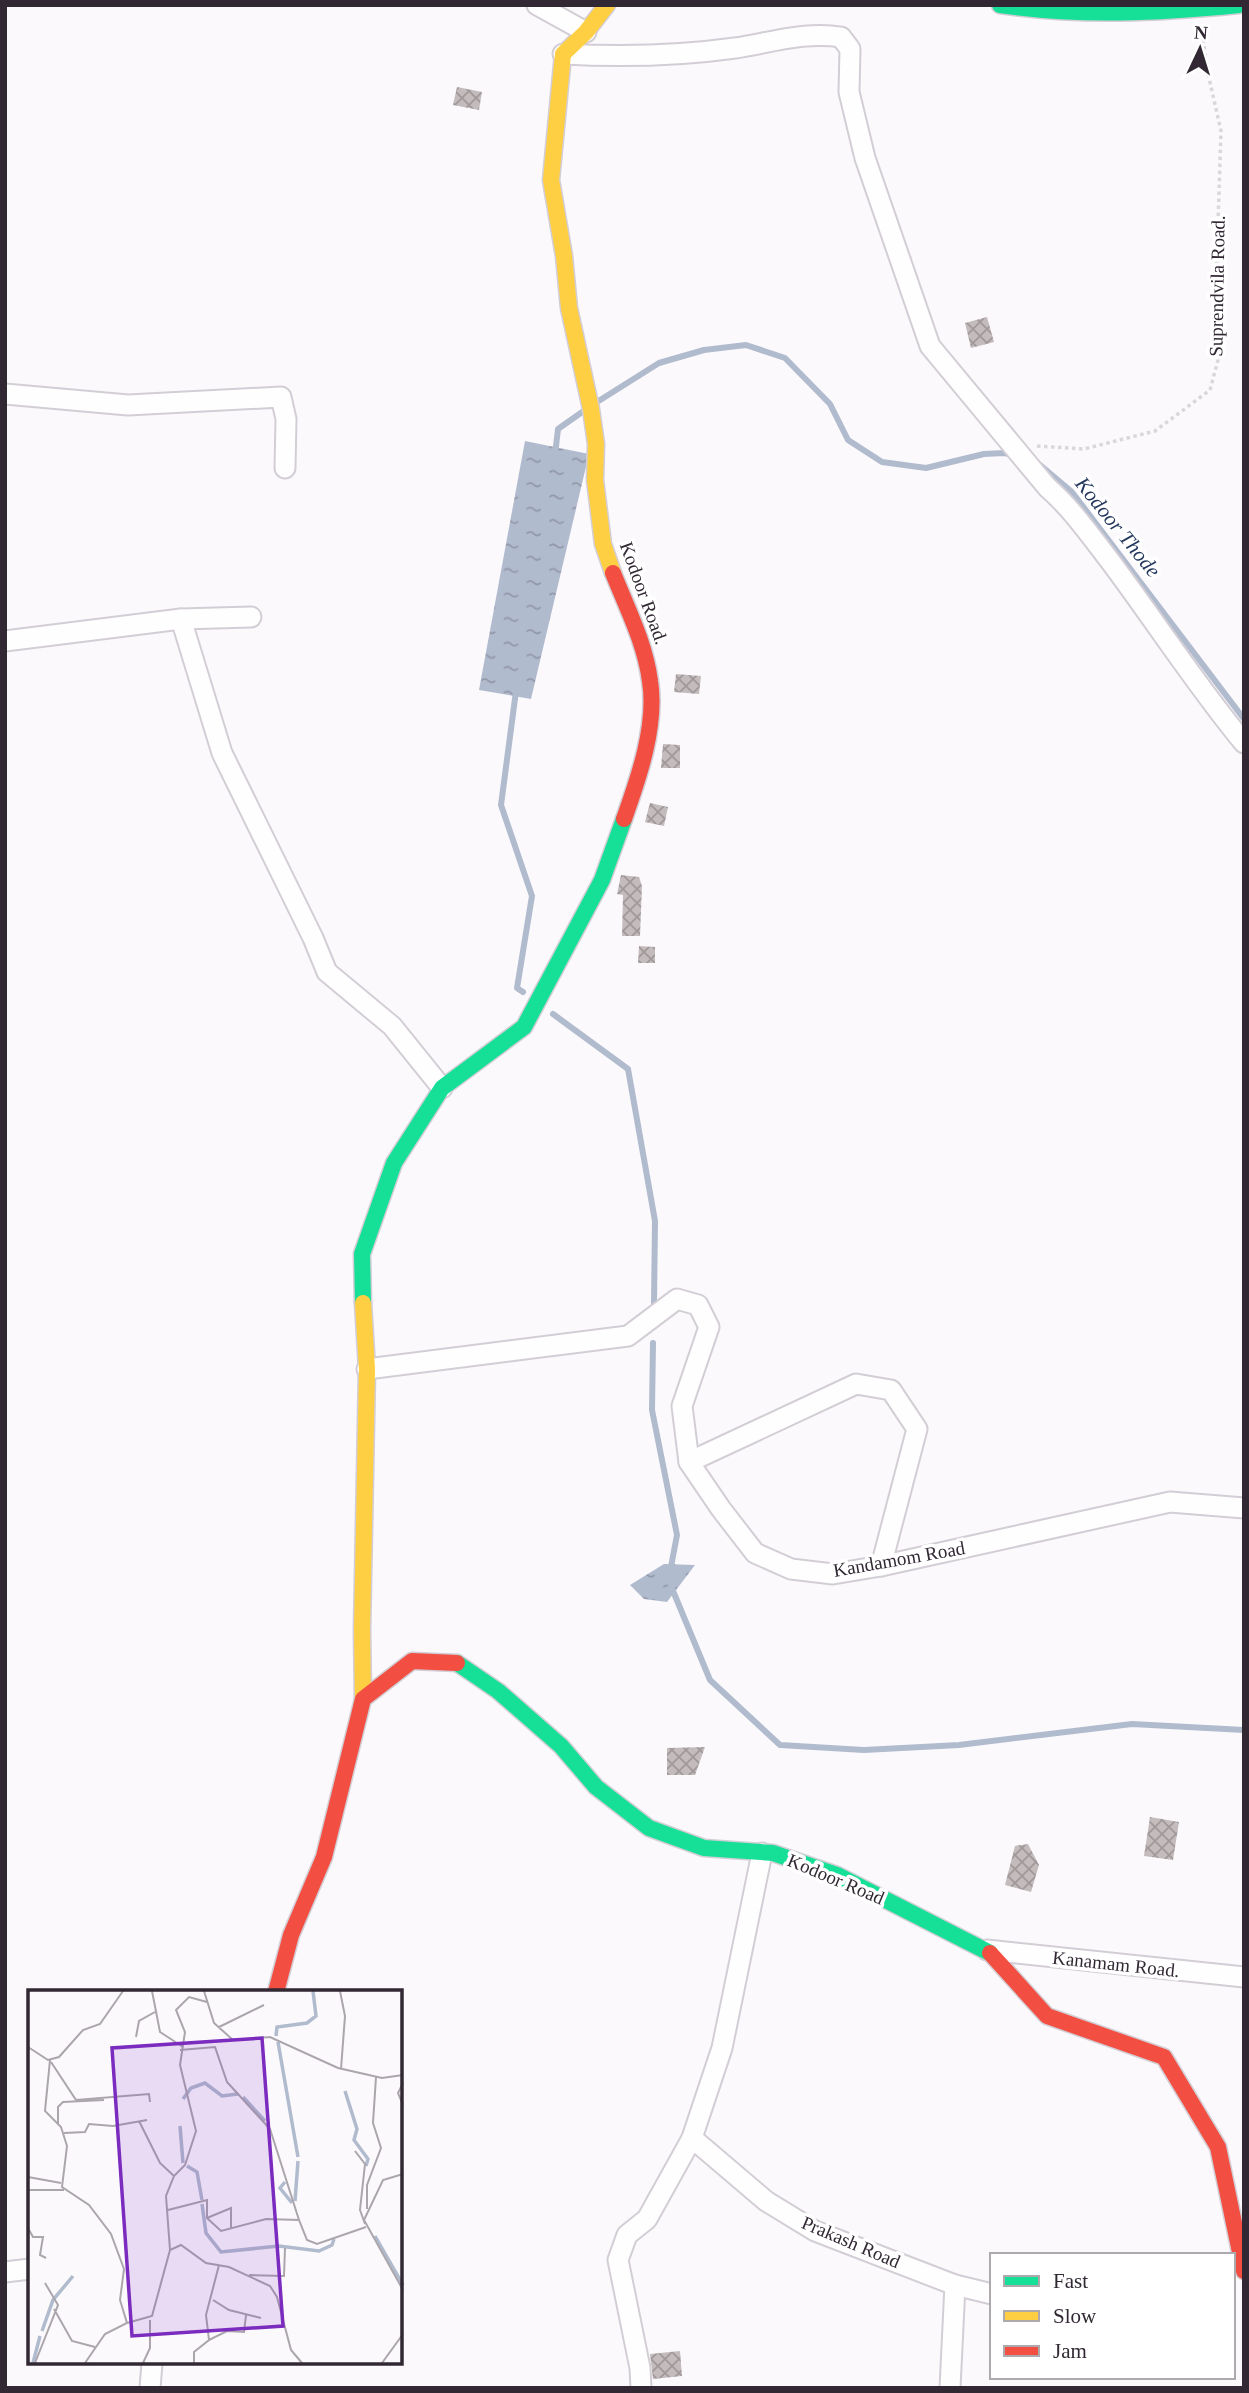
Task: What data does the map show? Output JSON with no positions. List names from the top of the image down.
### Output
{
  "streets": {
    "street": [
      "Kodoor Road.",
      "Kandamom Road",
      "Kodoor Road",
      "Kanamam Road.",
      "Prakash Road"
    ],
    "path": ["Suprendvila Road."]
  },
  "crossings": [
    ["Kodoor Road.", "Kandamom Road"],
    ["Kodoor Road.", "Kodoor Road"],
    ["Kodoor Road", "Kanamam Road."]
  ],
  "water": ["Kodoor Thode"],
  "legend": ["Fast", "Slow", "Jam"],
  "north": "top"
}
